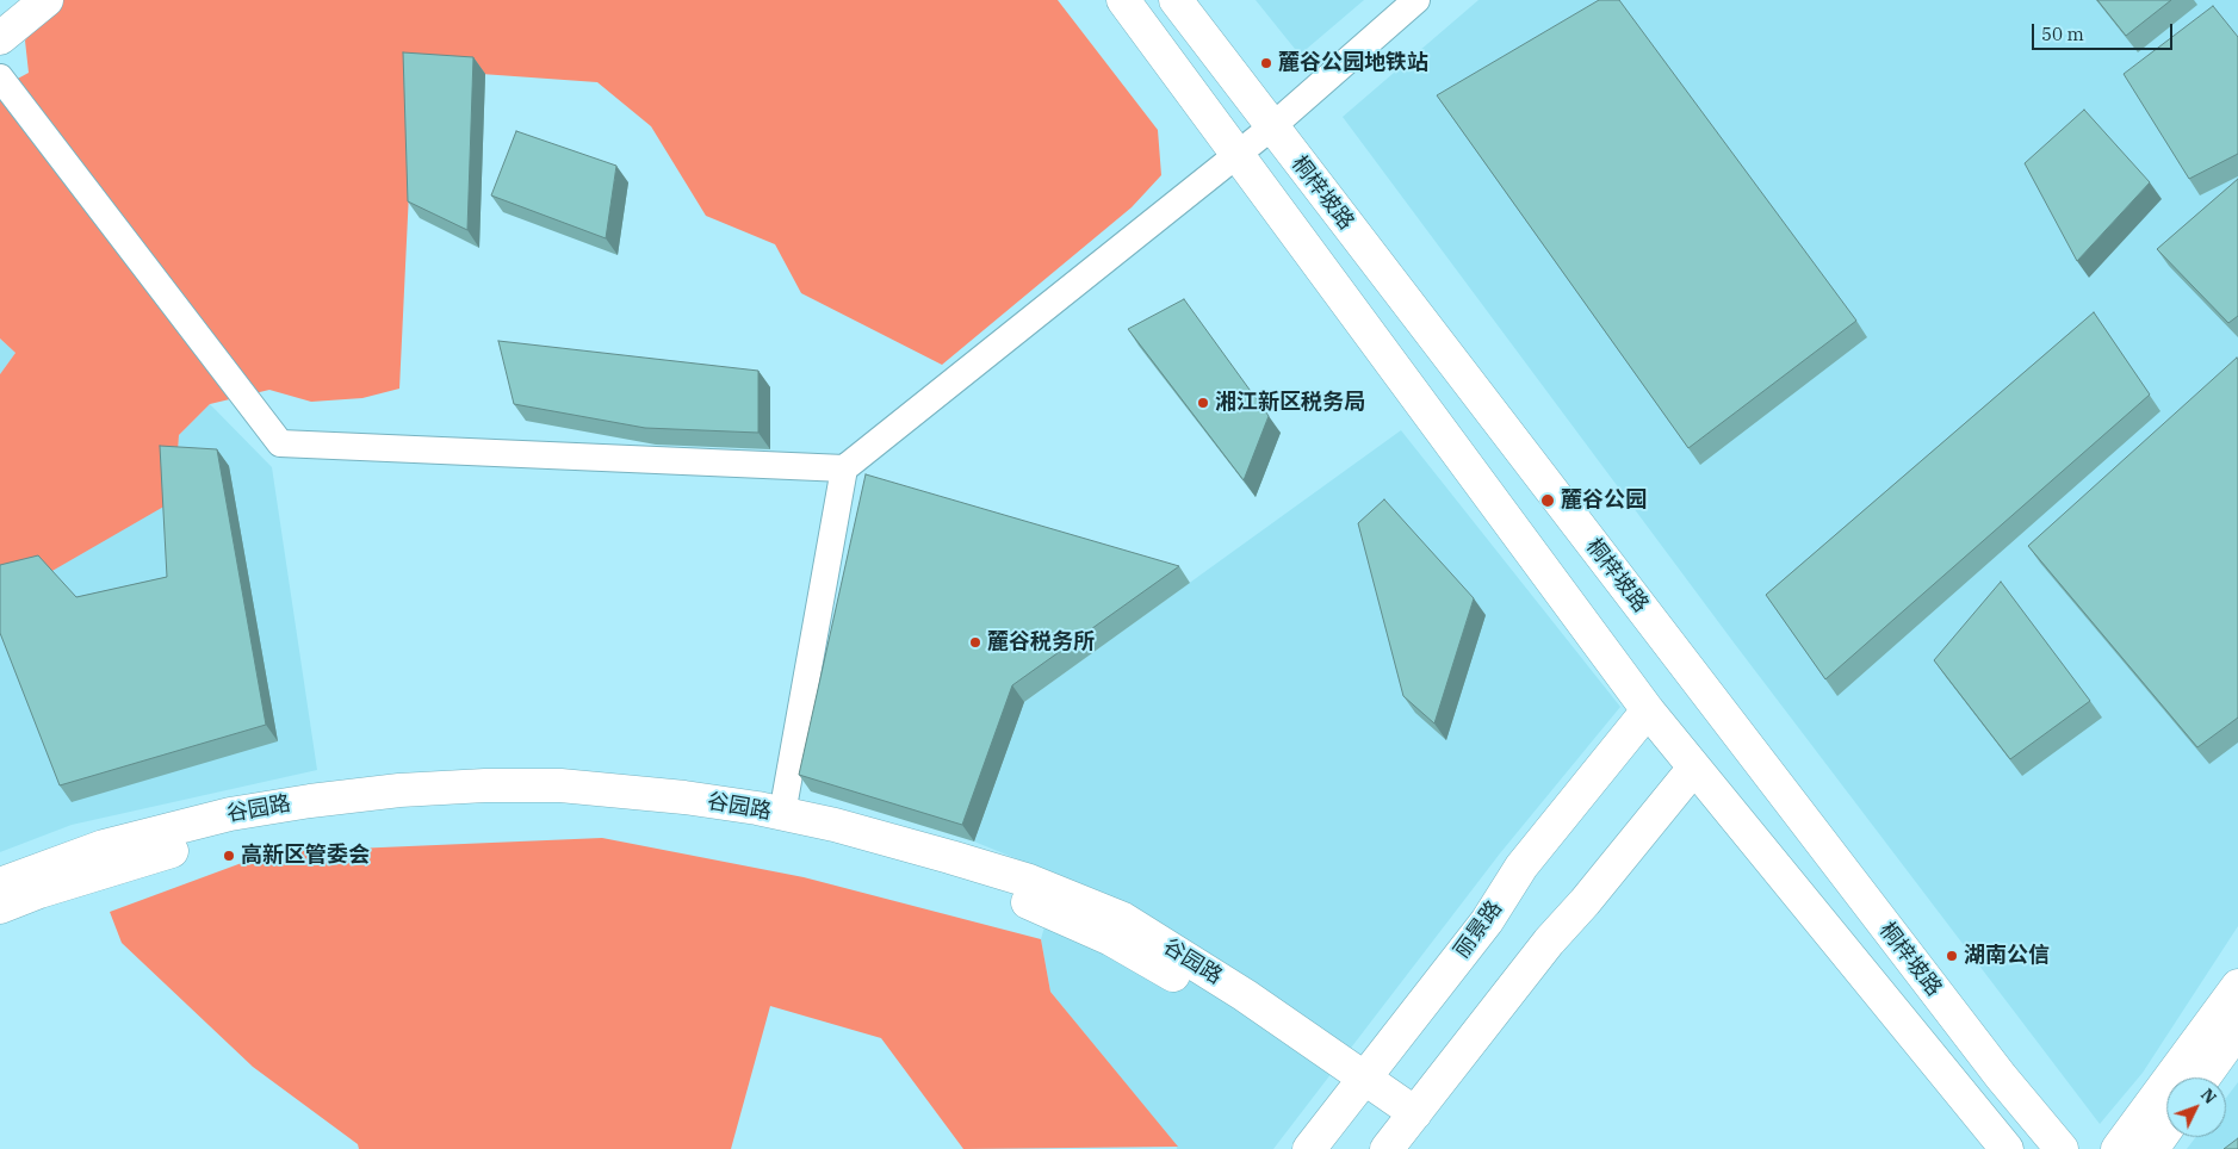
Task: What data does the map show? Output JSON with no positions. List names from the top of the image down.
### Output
{
  "streets": {
    "main road": ["桐梓坡路", "谷园路", "丽景路"]
  },
  "crossings": [
    ["谷园路", "丽景路"]
  ],
  "places": [
    "麓谷公园地铁站",
    "湘江新区税务局",
    "麓谷公园",
    "麓谷税务所",
    "高新区管委会",
    "湖南公信"
  ],
  "scale_bar": "50 m",
  "north": "top right"
}
